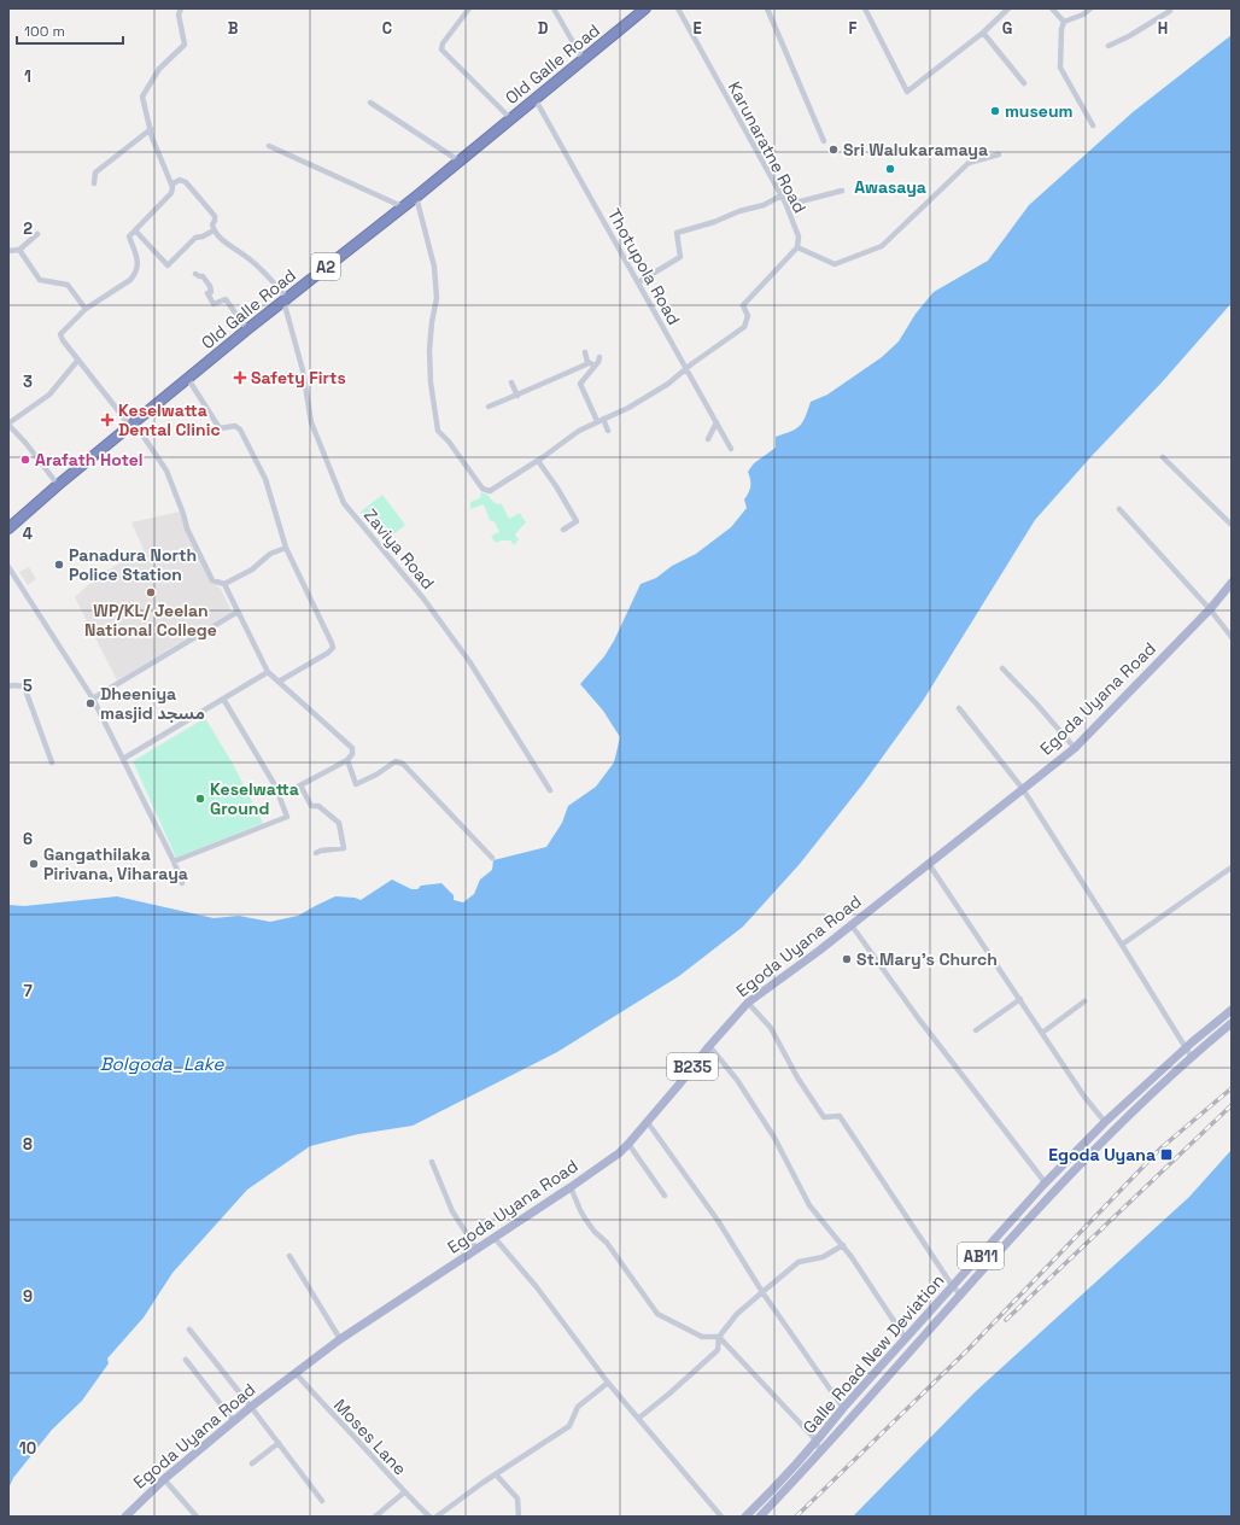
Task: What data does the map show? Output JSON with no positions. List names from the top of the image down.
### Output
{
  "streets": {
    "highway": ["Old Galle Road", "A2"],
    "main road": [
      "Egoda Uyana Road",
      "B235",
      "AB11",
      "Galle Road New Deviation"
    ],
    "street": [
      "Karunaratne Road",
      "Thotupola Road",
      "Zaviya Road",
      "Moses Lane"
    ]
  },
  "crossings": [
    ["Old Galle Road", "Thotupola Road"],
    ["Old Galle Road", "Zaviya Road"],
    ["Egoda Uyana Road", "Moses Lane"]
  ],
  "water": ["Bolgoda_Lake"],
  "places": {
    "other": [
      "museum",
      "Sri Walukaramaya",
      "Awasaya",
      "Arafath Hotel",
      "Panadura North Police Station",
      "WP/KL/ Jeelan National College",
      "Dheeniya masjid مسجد",
      "Keselwatta Ground",
      "Gangathilaka Pirivana, Viharaya",
      "St.Mary's Church"
    ],
    "health": ["Safety Firts", "Keselwatta Dental Clinic"],
    "transit": ["Egoda Uyana"]
  },
  "scale_bar": "100 m",
  "grid": {
    "columns": [
      "B",
      "C",
      "D",
      "E",
      "F",
      "G",
      "H"
    ],
    "rows": [
      "1",
      "2",
      "3",
      "4",
      "5",
      "6",
      "7",
      "8",
      "9",
      "10"
    ]
  }
}
